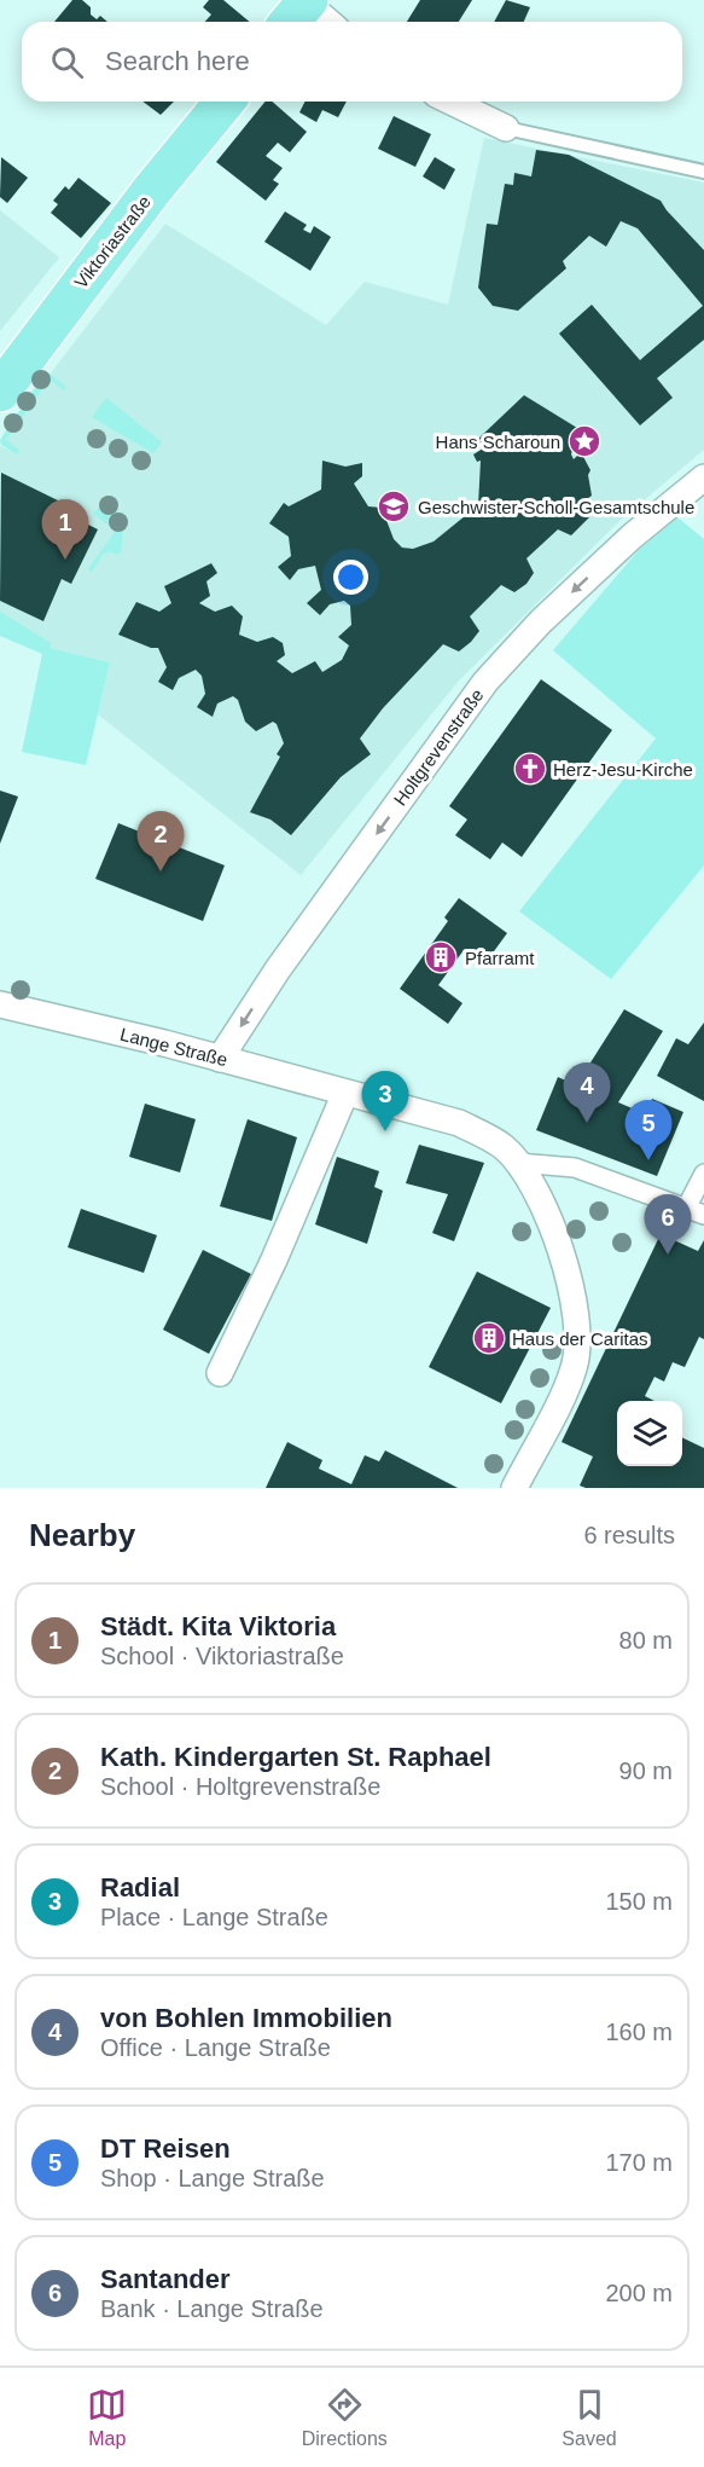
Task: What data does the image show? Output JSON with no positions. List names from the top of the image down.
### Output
{
  "streets": {
    "main road": ["Viktoriastraße"],
    "street": ["Holtgrevenstraße", "Lange Straße"]
  },
  "crossings": [
    ["Holtgrevenstraße", "Lange Straße"]
  ],
  "one_way": ["Holtgrevenstraße"],
  "places": {
    "place": ["Hans Scharoun"],
    "school or university": ["Geschwister-Scholl-Gesamtschule"],
    "church": ["Herz-Jesu-Kirche"],
    "building": ["Pfarramt", "Haus der Caritas"]
  },
  "page": {
    "search": "Search here",
    "pins": [
      "1",
      "2",
      "4",
      "3",
      "5",
      "6"
    ],
    "heading": ["Nearby", "6 results"],
    "list": [
      {
        "mark": "1",
        "name": "Städt. Kita Viktoria",
        "note": "School · Viktoriastraße",
        "value": "80 m"
      },
      {
        "mark": "2",
        "name": "Kath. Kindergarten St. Raphael",
        "note": "School · Holtgrevenstraße",
        "value": "90 m"
      },
      {
        "mark": "3",
        "name": "Radial",
        "note": "Place · Lange Straße",
        "value": "150 m"
      },
      {
        "mark": "4",
        "name": "von Bohlen Immobilien",
        "note": "Office · Lange Straße",
        "value": "160 m"
      },
      {
        "mark": "5",
        "name": "DT Reisen",
        "note": "Shop · Lange Straße",
        "value": "170 m"
      },
      {
        "mark": "6",
        "name": "Santander",
        "note": "Bank · Lange Straße",
        "value": "200 m"
      }
    ],
    "nav": ["Map", "Directions", "Saved"]
  }
}
